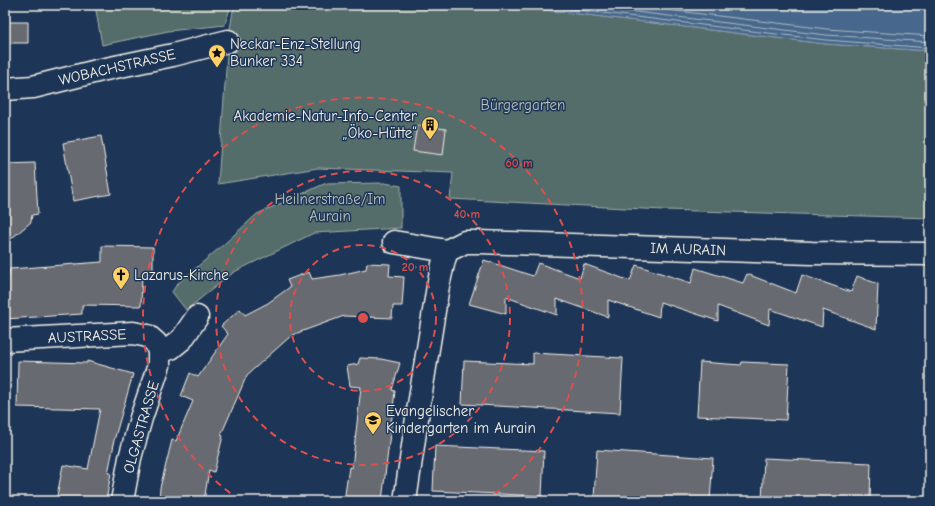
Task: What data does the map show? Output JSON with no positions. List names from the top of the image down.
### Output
{
  "streets": {
    "street": [
      "WOBACHSTRASSE",
      "IM AURAIN",
      "AUSTRASSE",
      "OLGASTRASSE"
    ]
  },
  "crossings": [
    ["AUSTRASSE", "OLGASTRASSE"]
  ],
  "parks": ["Bürgergarten", "Heilnerstraße/Im Aurain"],
  "places": {
    "place": ["Neckar-Enz-Stellung Bunker 334"],
    "building": ["Akademie-Natur-Info-Center „Öko-Hütte“"],
    "church": ["Lazarus-Kirche"],
    "school or university": ["Evangelischer Kindergarten im Aurain"]
  },
  "rings": ["60 m", "40 m", "20 m"]
}
